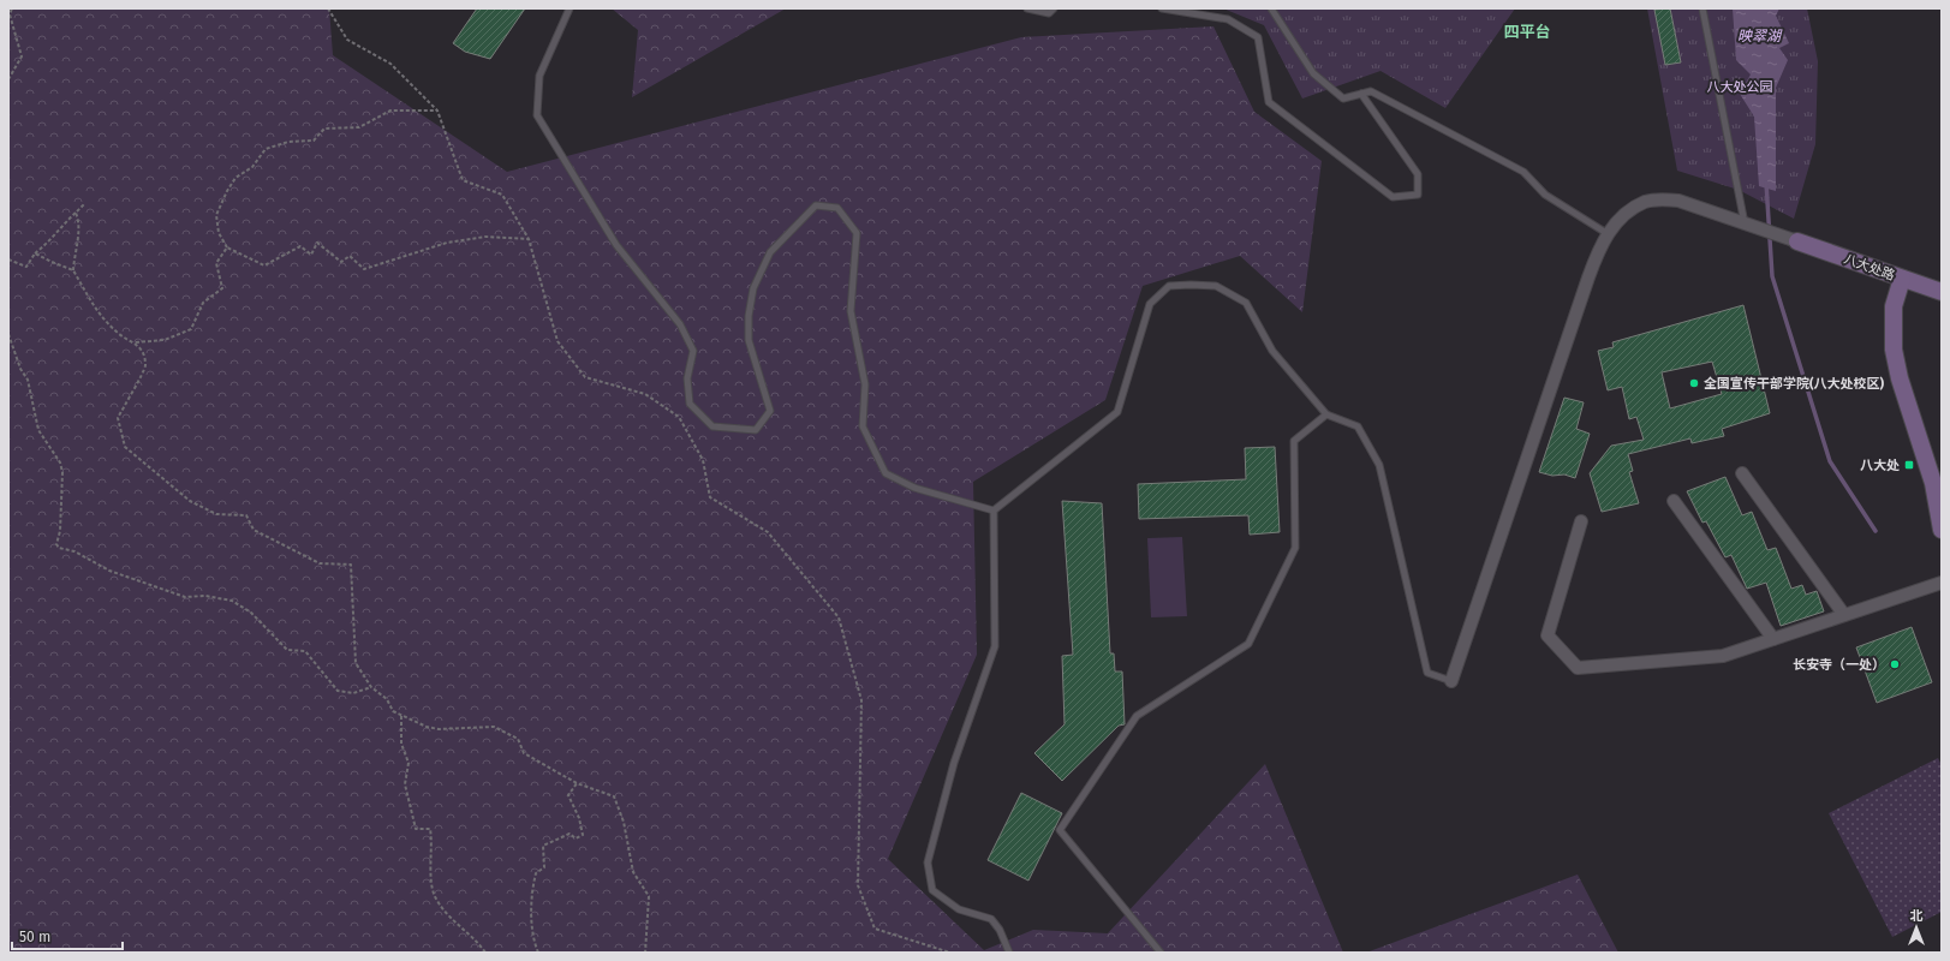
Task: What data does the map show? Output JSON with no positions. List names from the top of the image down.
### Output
{
  "streets": {
    "street": ["八大处路"]
  },
  "districts": ["四平台"],
  "water": ["映翠湖"],
  "parks": ["八大处公园"],
  "places": {
    "other": ["全国宣传干部学院(八大处校区)", "长安寺（一处）"],
    "transit": ["八大处"]
  },
  "scale_bar": "50 m",
  "north": "top"
}
